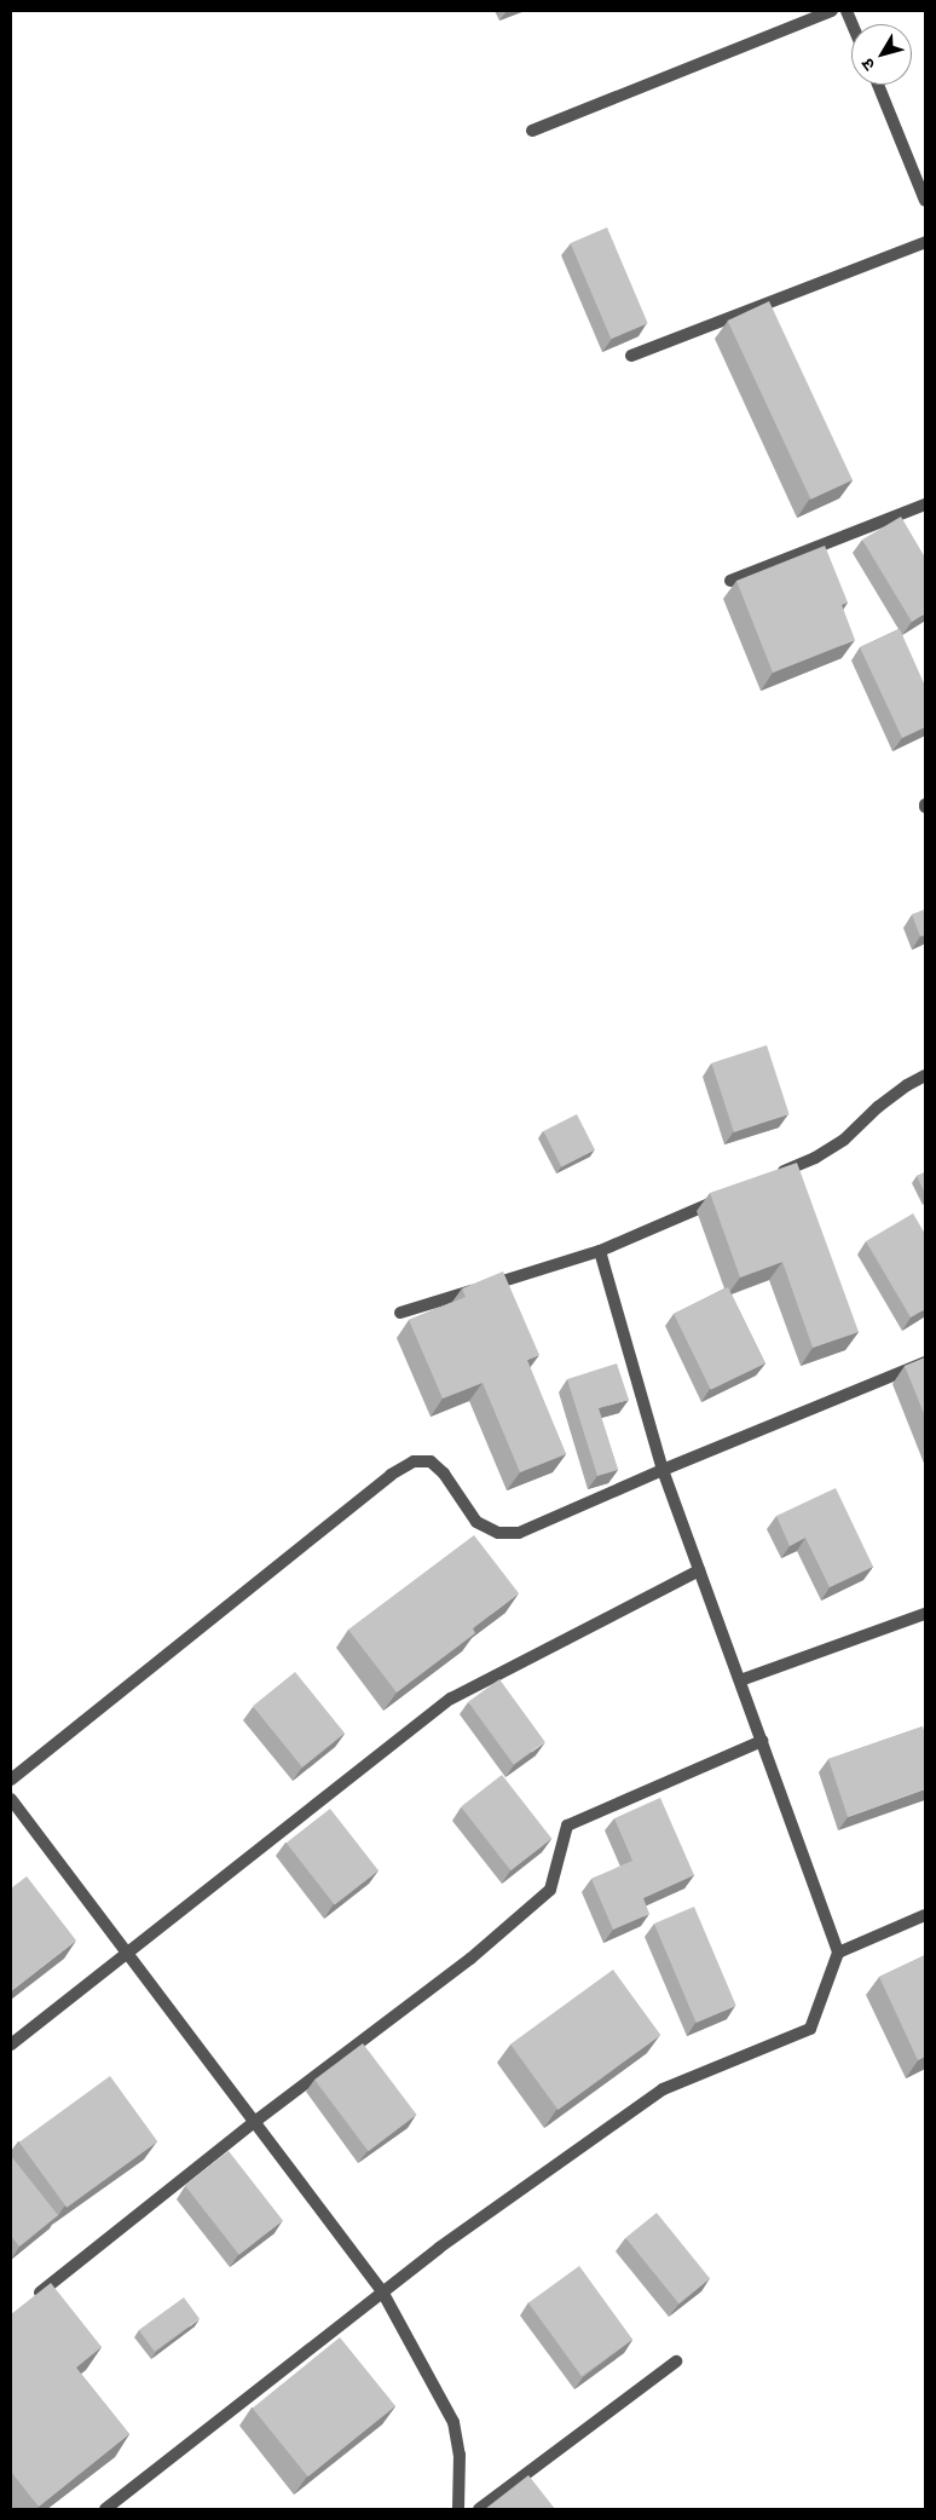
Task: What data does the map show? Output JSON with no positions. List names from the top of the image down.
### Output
{
  "north": "bottom left"
}
